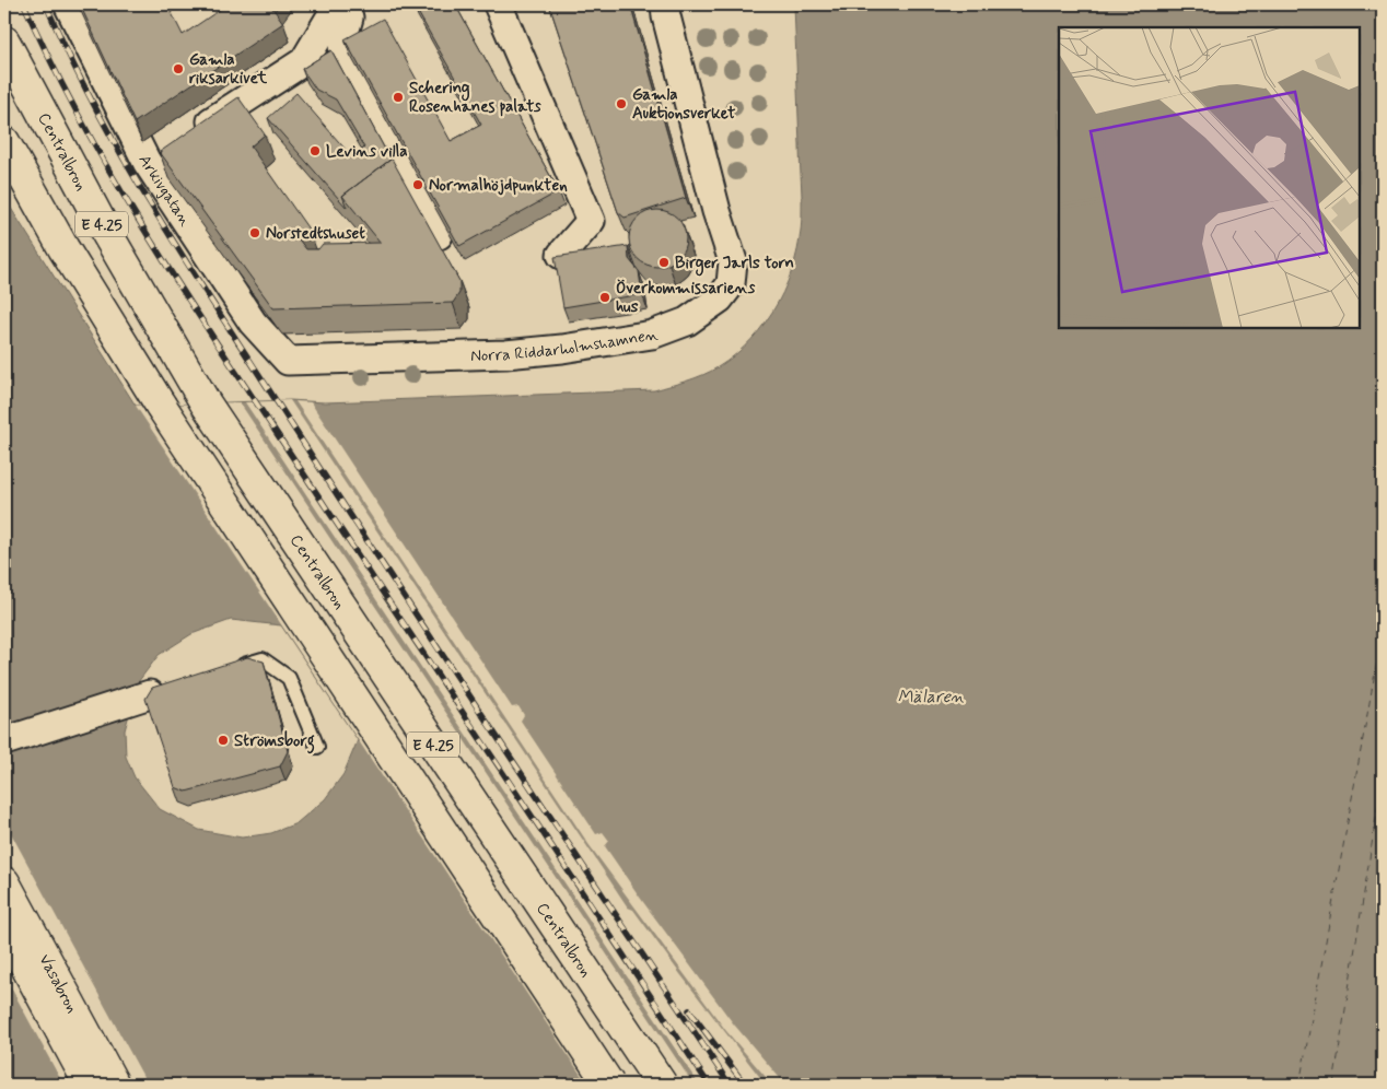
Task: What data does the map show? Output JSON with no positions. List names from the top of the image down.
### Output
{
  "streets": {
    "main road": ["Centralbron", "E 4.25", "Vasabron"],
    "street": ["Arkivgatan", "Norra Riddarholmshamnen"]
  },
  "crossings": [
    ["Arkivgatan", "Norra Riddarholmshamnen"]
  ],
  "water": ["Mälaren"],
  "places": [
    "Gamla riksarkivet",
    "Schering Rosenhanes palats",
    "Gamla Auktionsverket",
    "Levins villa",
    "Normalhöjdpunkten",
    "Norstedtshuset",
    "Birger Jarls torn",
    "Överkommissariens hus",
    "Strömsborg"
  ]
}
